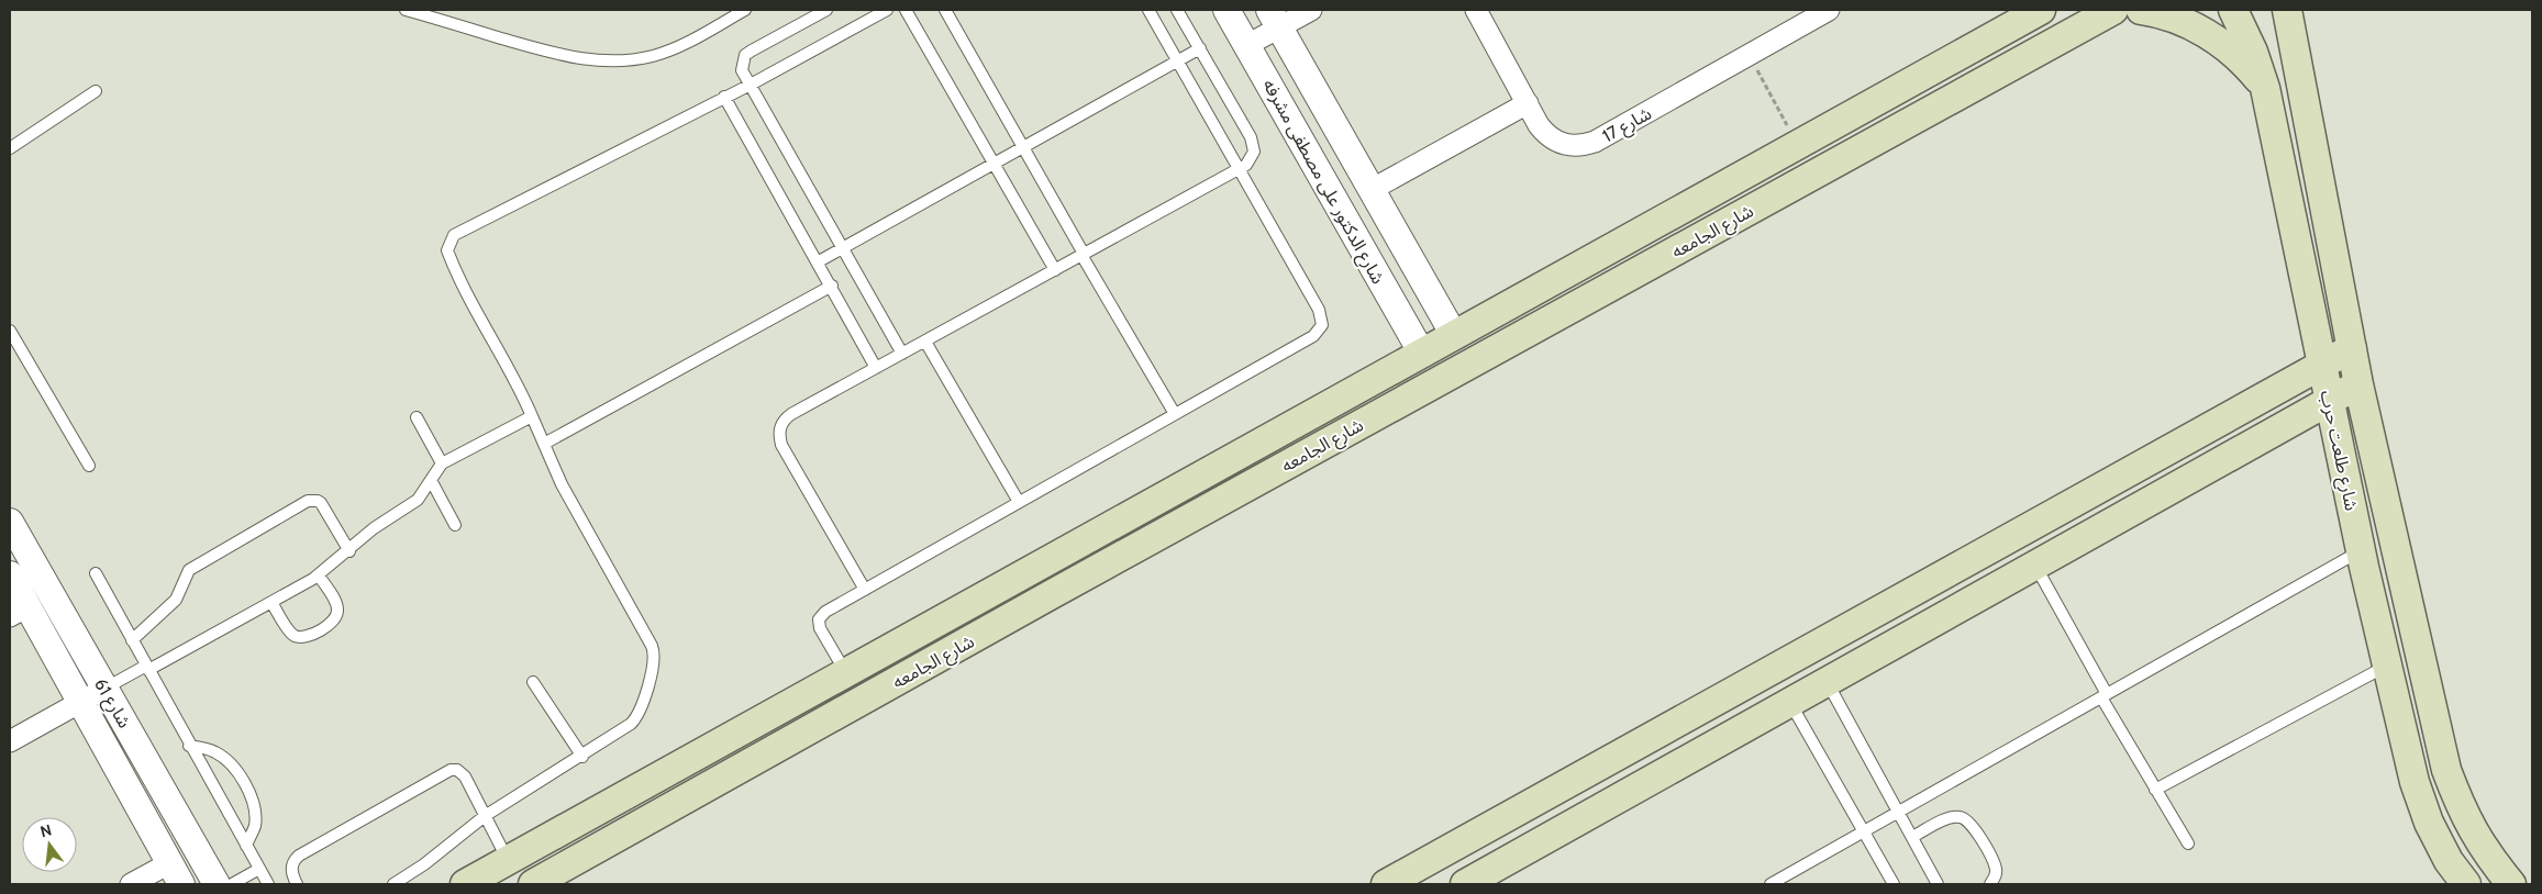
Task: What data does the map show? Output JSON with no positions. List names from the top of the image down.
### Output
{
  "streets": {
    "main road": ["شارع الجامعه", "شارع طلعت حرب"],
    "street": ["شارع 17", "شارع الدكتور على مصطفى مشرفه", "شارع 61"]
  },
  "crossings": [
    ["شارع الدكتور على مصطفى مشرفه", "شارع الجامعه"]
  ],
  "north": "top"
}
